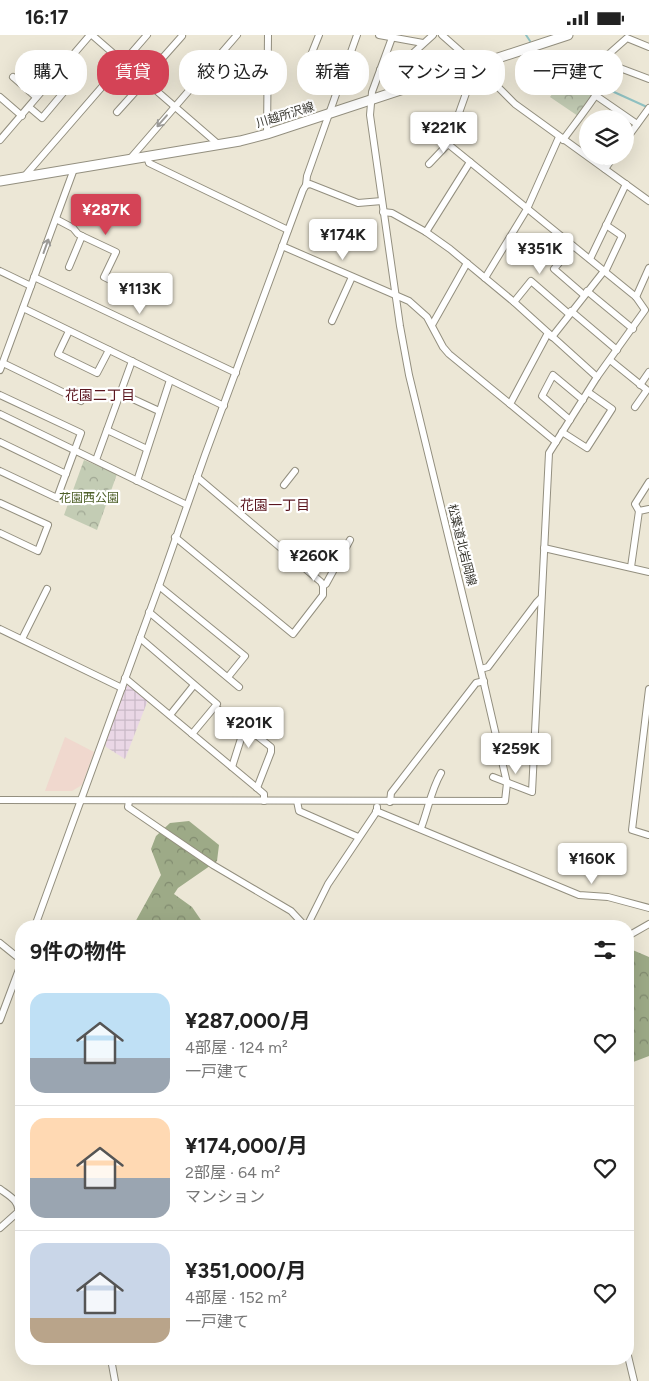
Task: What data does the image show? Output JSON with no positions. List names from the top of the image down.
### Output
{
  "streets": {
    "main road": ["川越所沢線"],
    "street": ["松葉道北岩岡線"]
  },
  "crossings": [
    ["川越所沢線", "松葉道北岩岡線"]
  ],
  "districts": ["花園二丁目", "花園一丁目"],
  "parks": ["花園西公園"],
  "page": {
    "status": "16:17",
    "chip": [
      "購入",
      "賃貸",
      "絞り込み",
      "新着",
      "マンション",
      "一戸建て"
    ],
    "price": [
      "¥221K",
      "¥287K",
      "¥174K",
      "¥351K",
      "¥113K",
      "¥260K",
      "¥201K",
      "¥259K",
      "¥160K"
    ],
    "heading": "9件の物件",
    "list": [
      {
        "name": "¥287,000/月",
        "note": "4部屋 · 124 m² · 一戸建て"
      },
      {
        "name": "¥174,000/月",
        "note": "2部屋 · 64 m² · マンション"
      },
      {
        "name": "¥351,000/月",
        "note": "4部屋 · 152 m² · 一戸建て"
      }
    ]
  }
}
